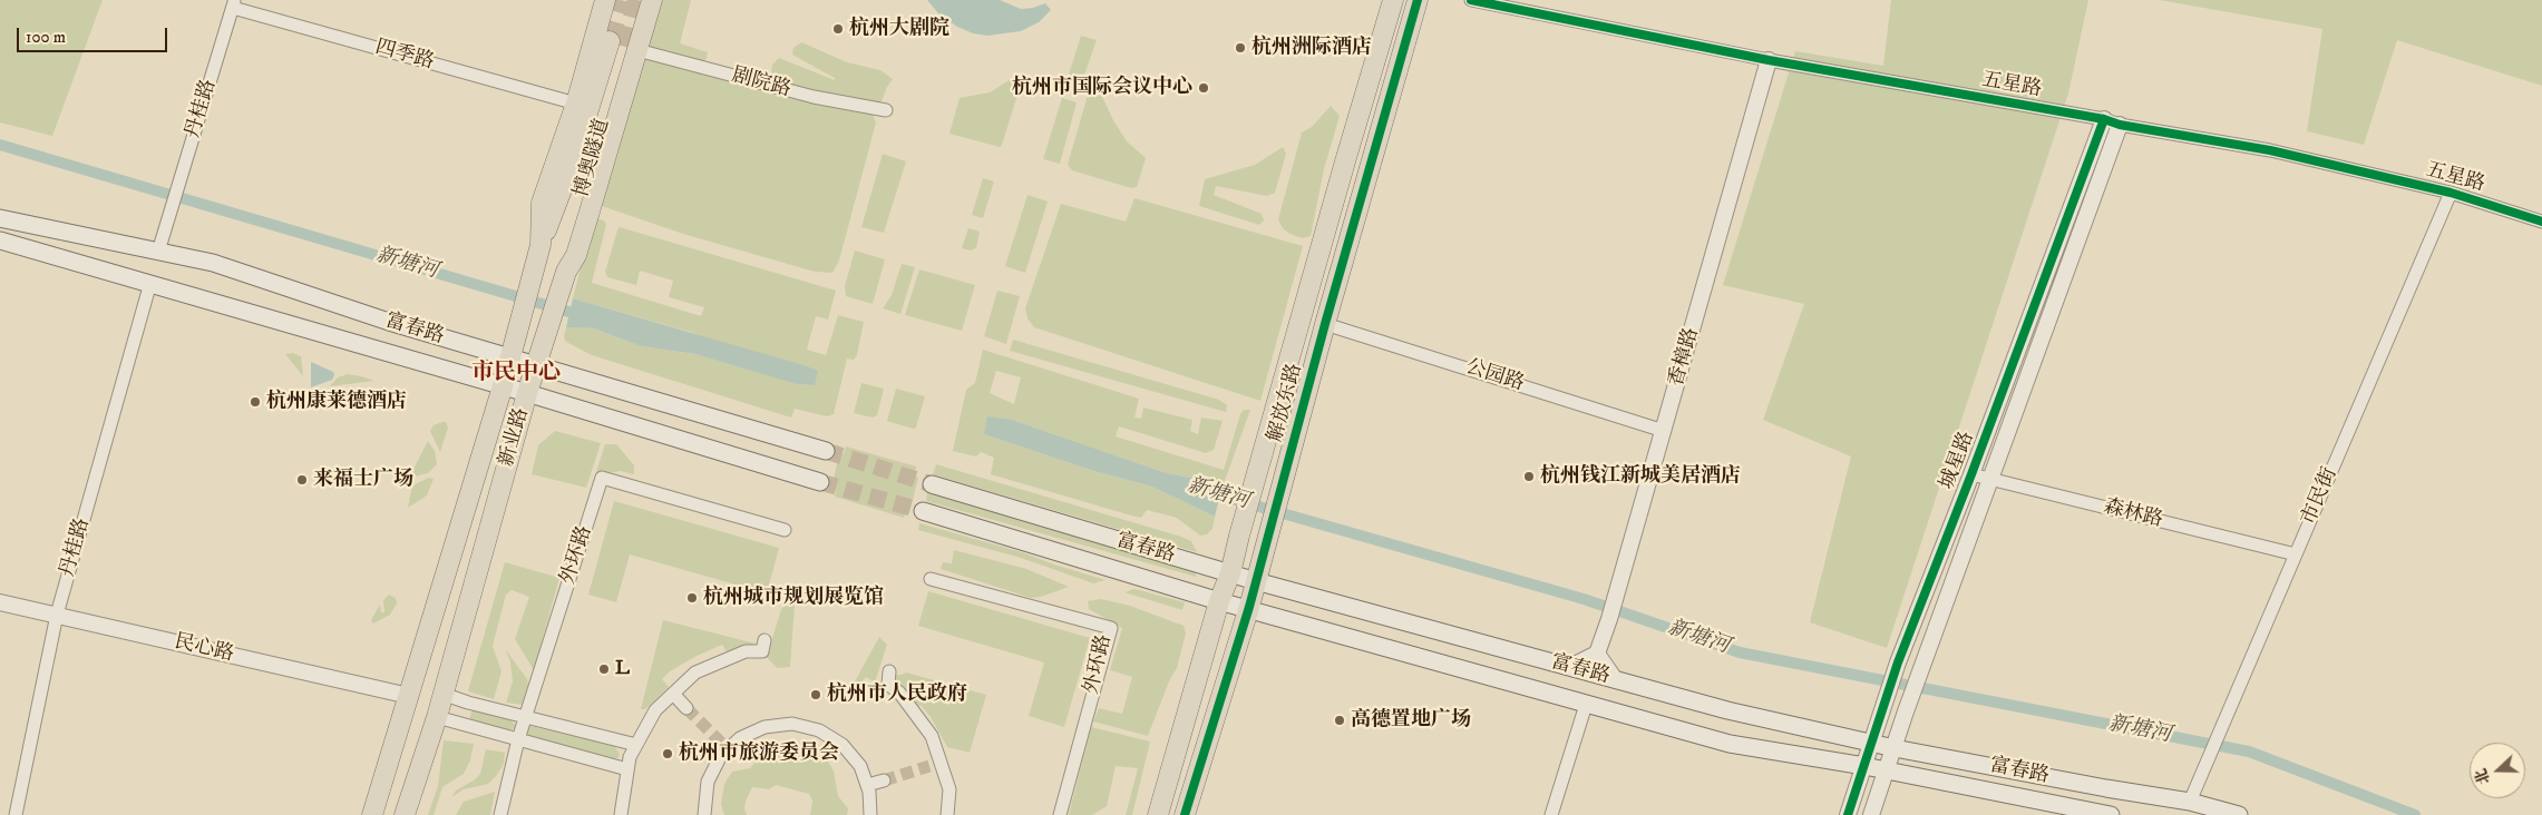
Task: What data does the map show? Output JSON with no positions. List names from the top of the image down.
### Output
{
  "streets": {
    "main road": [
      "博奥隧道",
      "富春路",
      "解放东路",
      "新业路"
    ],
    "street": [
      "四季路",
      "剧院路",
      "五星路",
      "丹桂路",
      "香樟路",
      "公园路",
      "城星路",
      "市民街",
      "森林路",
      "外环路",
      "民心路"
    ]
  },
  "crossings": [
    ["四季路", "丹桂路"],
    ["剧院路", "博奥隧道"],
    ["剧院路", "新业路"],
    ["五星路", "香樟路"],
    ["五星路", "城星路"],
    ["五星路", "市民街"],
    ["丹桂路", "富春路"],
    ["丹桂路", "民心路"],
    ["博奥隧道", "新业路"],
    ["富春路", "解放东路"],
    ["富春路", "新业路"],
    ["富春路", "城星路"],
    ["富春路", "市民街"],
    ["香樟路", "公园路"],
    ["公园路", "解放东路"],
    ["新业路", "民心路"],
    ["城星路", "森林路"],
    ["市民街", "森林路"]
  ],
  "districts": ["市民中心"],
  "water": ["新塘河"],
  "places": [
    "杭州大剧院",
    "杭州洲际酒店",
    "杭州市国际会议中心",
    "杭州康莱德酒店",
    "杭州钱江新城美居酒店",
    "来福士广场",
    "杭州城市规划展览馆",
    "L",
    "杭州市人民政府",
    "高德置地广场",
    "杭州市旅游委员会"
  ],
  "scale_bar": "100 m",
  "north": "left"
}
